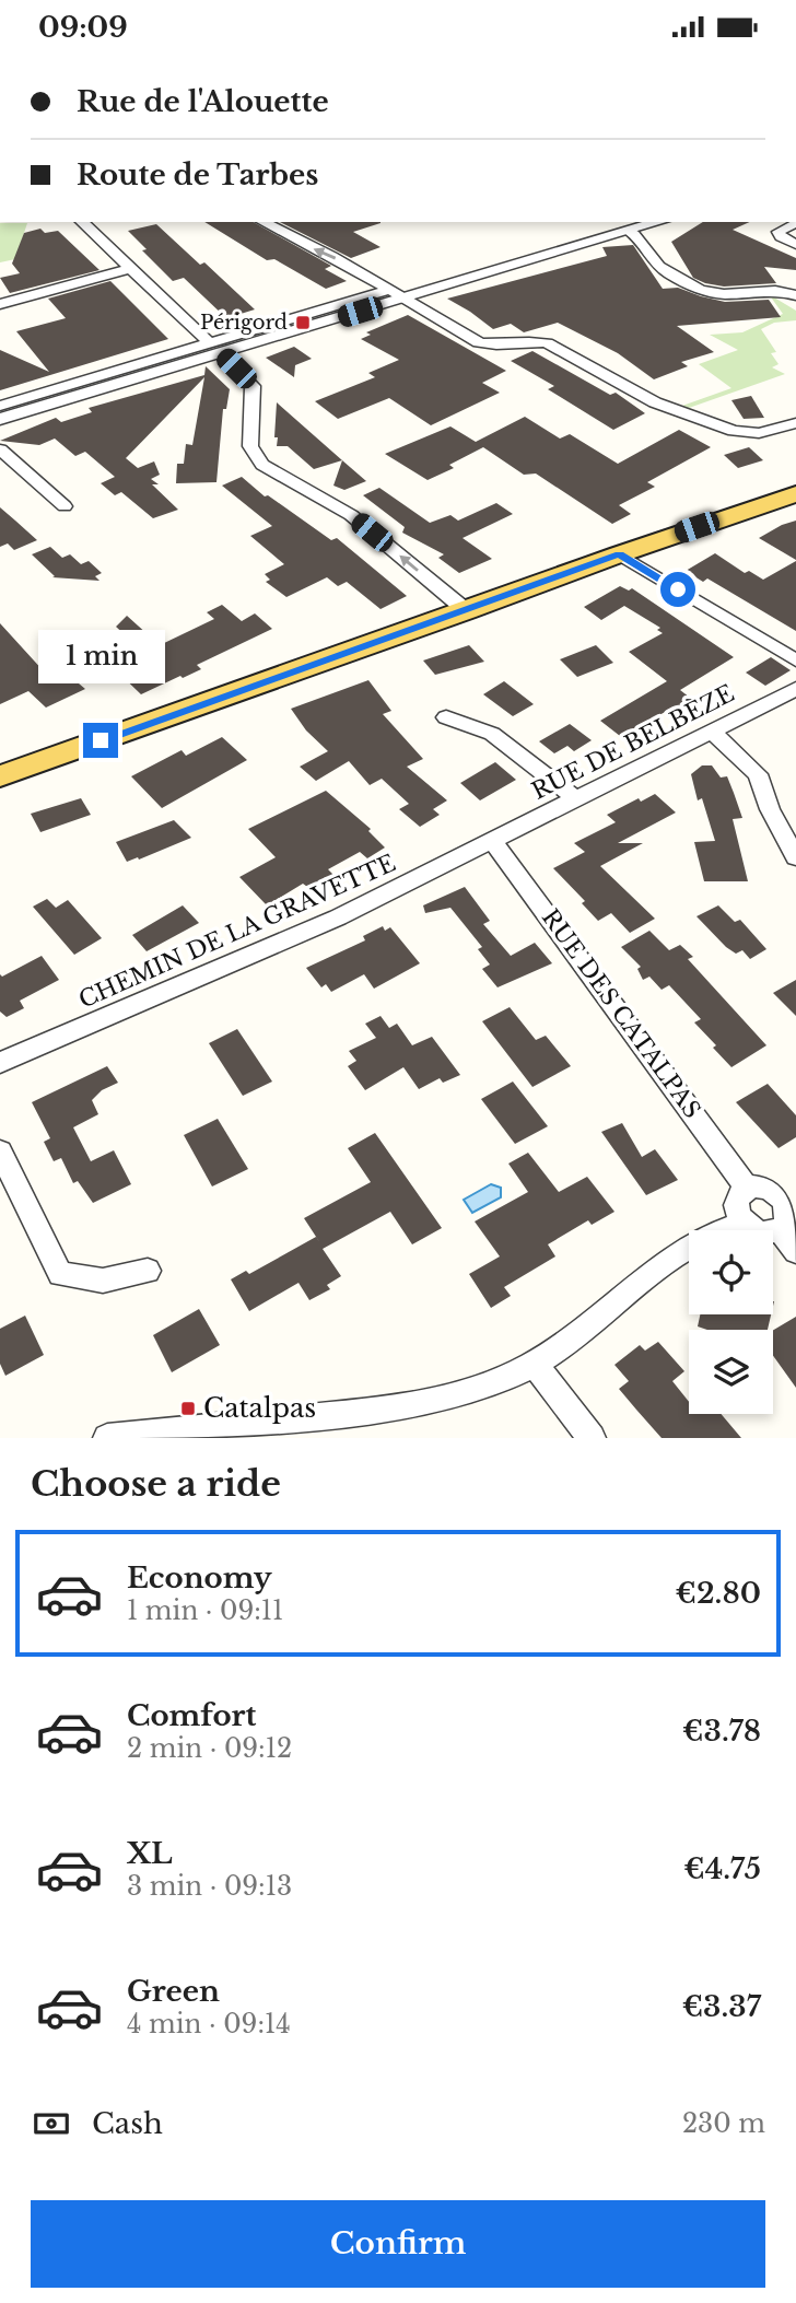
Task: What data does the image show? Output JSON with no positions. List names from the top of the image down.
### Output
{
  "streets": {
    "street": ["RUE DE BELBÈZE", "CHEMIN DE LA GRAVETTE", "RUE DES CATALPAS"]
  },
  "crossings": [
    ["RUE DE BELBÈZE", "CHEMIN DE LA GRAVETTE"],
    ["RUE DE BELBÈZE", "RUE DES CATALPAS"],
    ["CHEMIN DE LA GRAVETTE", "RUE DES CATALPAS"]
  ],
  "places": {
    "transit": ["Périgord", "Catalpas"]
  },
  "page": {
    "status": "09:09",
    "banner": ["Rue de l'Alouette", "Route de Tarbes"],
    "bubble": "1 min",
    "heading": "Choose a ride",
    "list": [
      {
        "name": "Economy",
        "note": "1 min · 09:11",
        "value": "€2.80"
      },
      {
        "name": "Comfort",
        "note": "2 min · 09:12",
        "value": "€3.78"
      },
      {
        "name": "XL",
        "note": "3 min · 09:13",
        "value": "€4.75"
      },
      {
        "name": "Green",
        "note": "4 min · 09:14",
        "value": "€3.37"
      }
    ],
    "pay": ["Cash", "230 m"],
    "buttons": "Confirm"
  }
}
